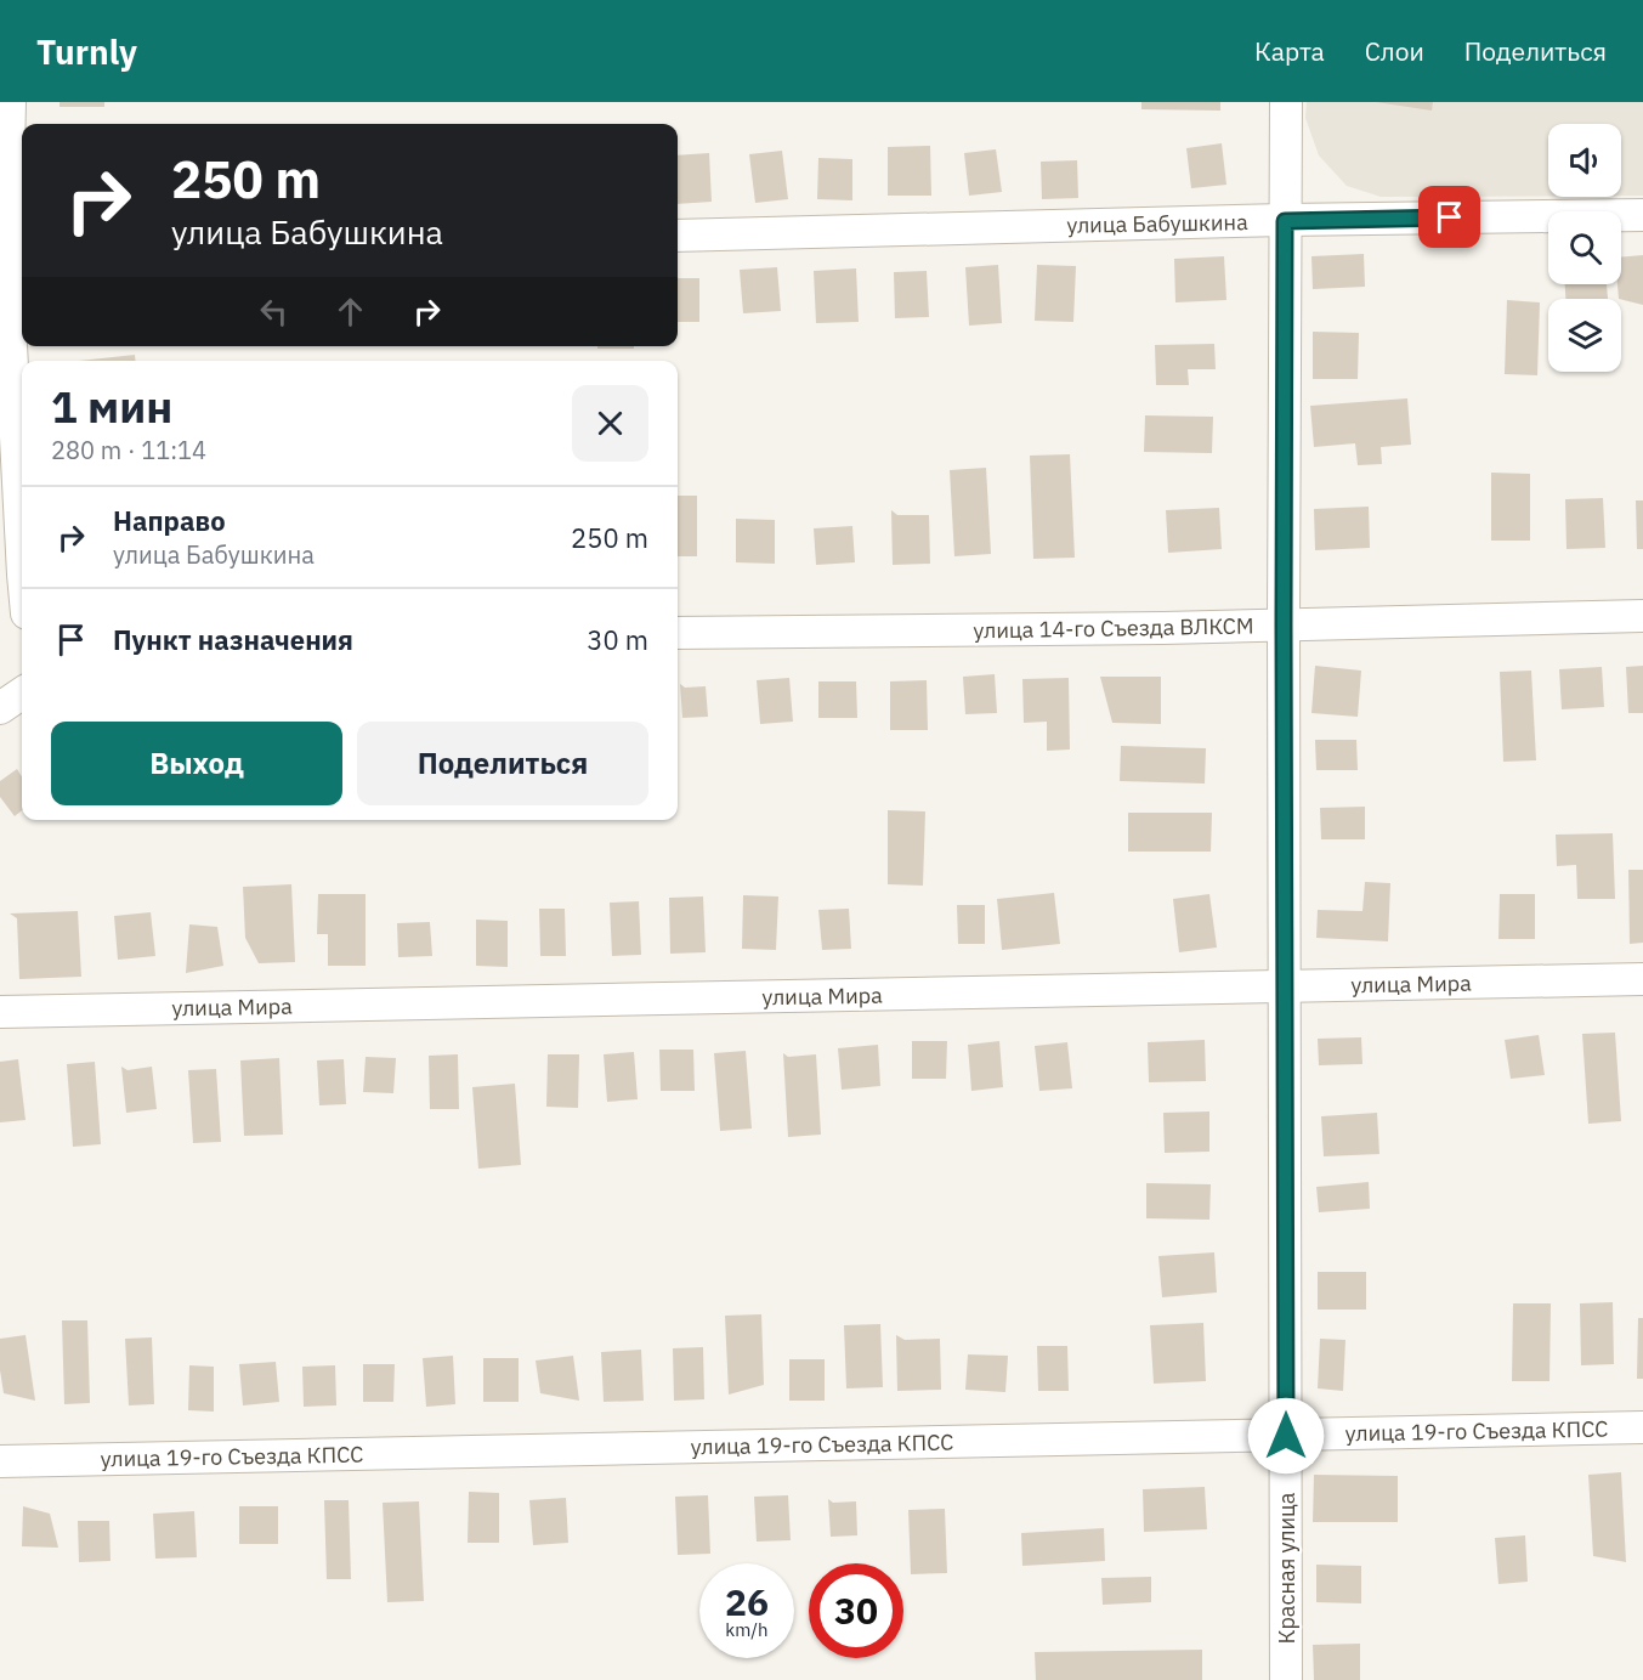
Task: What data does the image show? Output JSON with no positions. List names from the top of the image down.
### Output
{
  "streets": {
    "street": [
      "улица Бабушкина",
      "улица 14-го Съезда ВЛКСМ",
      "улица Мира",
      "улица 19-го Съезда КПСС",
      "Красная улица"
    ]
  },
  "crossings": [
    ["улица Бабушкина", "Красная улица"],
    ["улица 14-го Съезда ВЛКСМ", "Красная улица"],
    ["улица Мира", "Красная улица"],
    ["улица 19-го Съезда КПСС", "Красная улица"]
  ],
  "page": {
    "header": "Turnly",
    "nav": ["Карта", "Слои", "Поделиться"],
    "turn": ["250 m", "улица Бабушкина"],
    "heading": ["1 мин", "280 m · 11:14"],
    "list": [
      {
        "name": "Направо",
        "note": "улица Бабушкина",
        "value": "250 m"
      },
      {
        "name": "Пункт назначения",
        "value": "30 m"
      }
    ],
    "buttons": ["Выход", "Поделиться"],
    "speed": "26 km/h",
    "limit": "30"
  }
}
